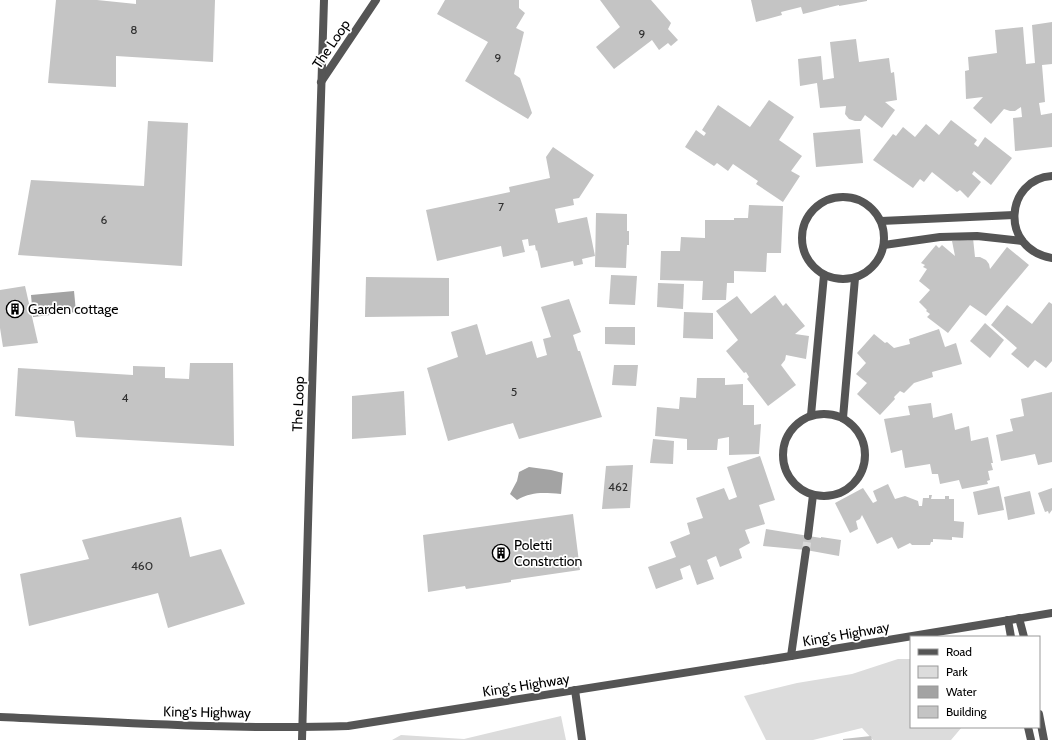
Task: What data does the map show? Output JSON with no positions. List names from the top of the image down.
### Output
{
  "streets": {
    "street": ["The Loop", "King's Highway"]
  },
  "crossings": [
    ["The Loop", "King's Highway"]
  ],
  "places": {
    "building": ["Garden cottage", "Poletti Constrction"]
  },
  "house_numbers": [
    "8",
    "9",
    "9",
    "7",
    "6",
    "5",
    "4",
    "462",
    "460"
  ],
  "legend": [
    "Road",
    "Park",
    "Water",
    "Building"
  ]
}
